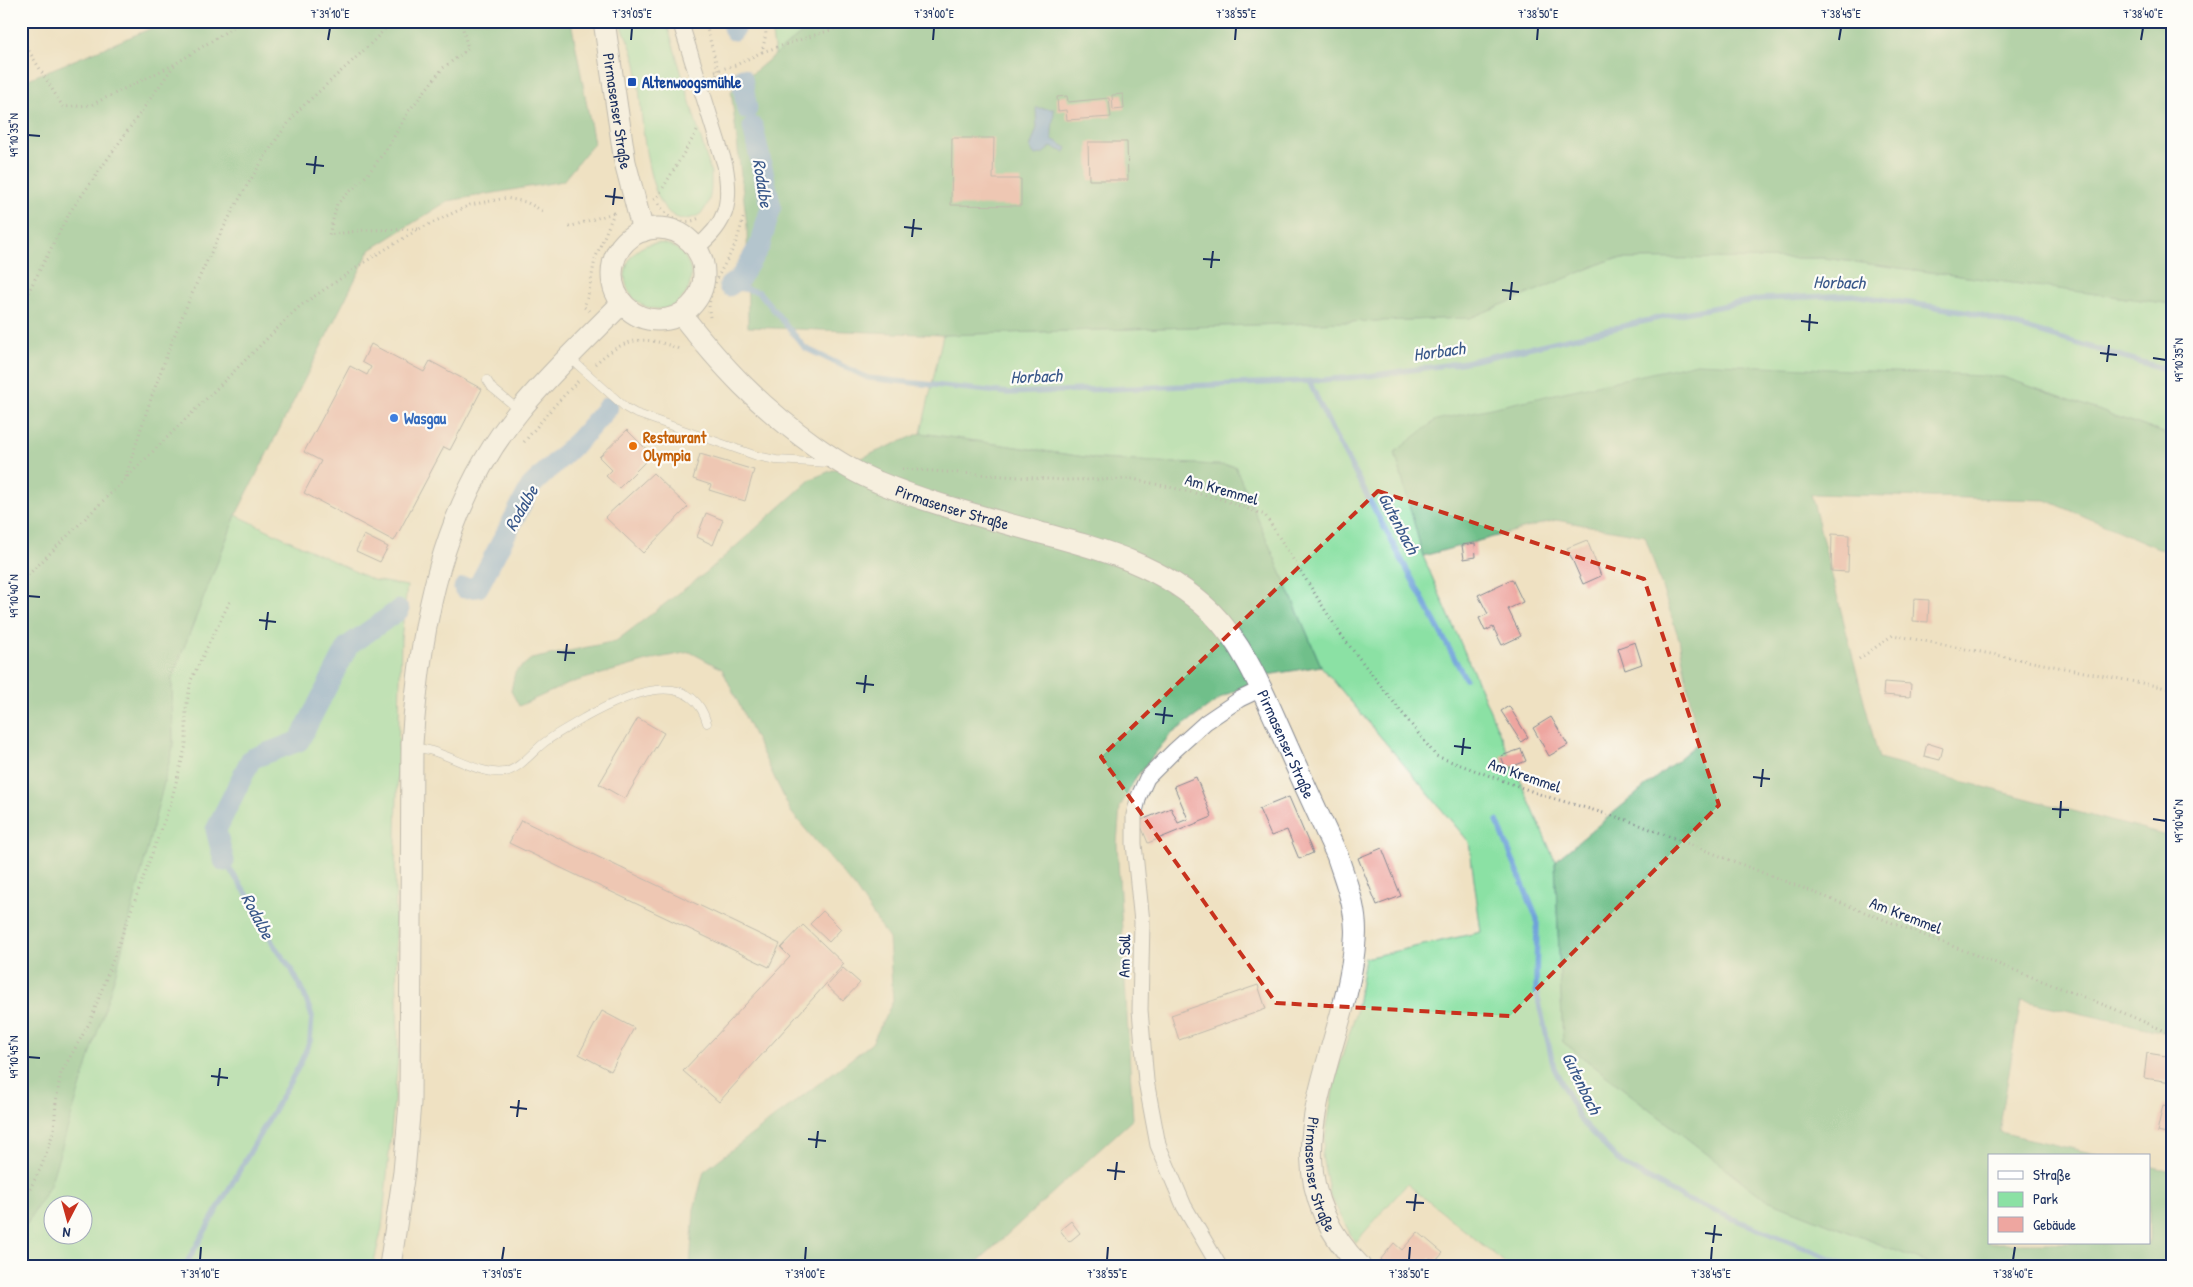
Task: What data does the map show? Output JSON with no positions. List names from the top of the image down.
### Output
{
  "streets": {
    "main road": ["Pirmasenser Straße"],
    "street": ["Am Soll"],
    "path": ["Am Kremmel"]
  },
  "crossings": [
    ["Pirmasenser Straße", "Am Soll"]
  ],
  "water": ["Rodalbe", "Horbach", "Gutenbach"],
  "places": {
    "transit": ["Altenwoogsmühle"],
    "other": ["Wasgau", "Restaurant Olympia"]
  },
  "legend": ["Straße", "Park", "Gebäude"],
  "north": "bottom",
  "coordinates": [
    "7°39'10\"E",
    "7°39'05\"E",
    "7°39'00\"E",
    "7°38'55\"E",
    "7°38'50\"E",
    "7°38'45\"E",
    "7°38'40\"E",
    "49°10'35\"N",
    "49°10'40\"N",
    "49°10'45\"N"
  ]
}
